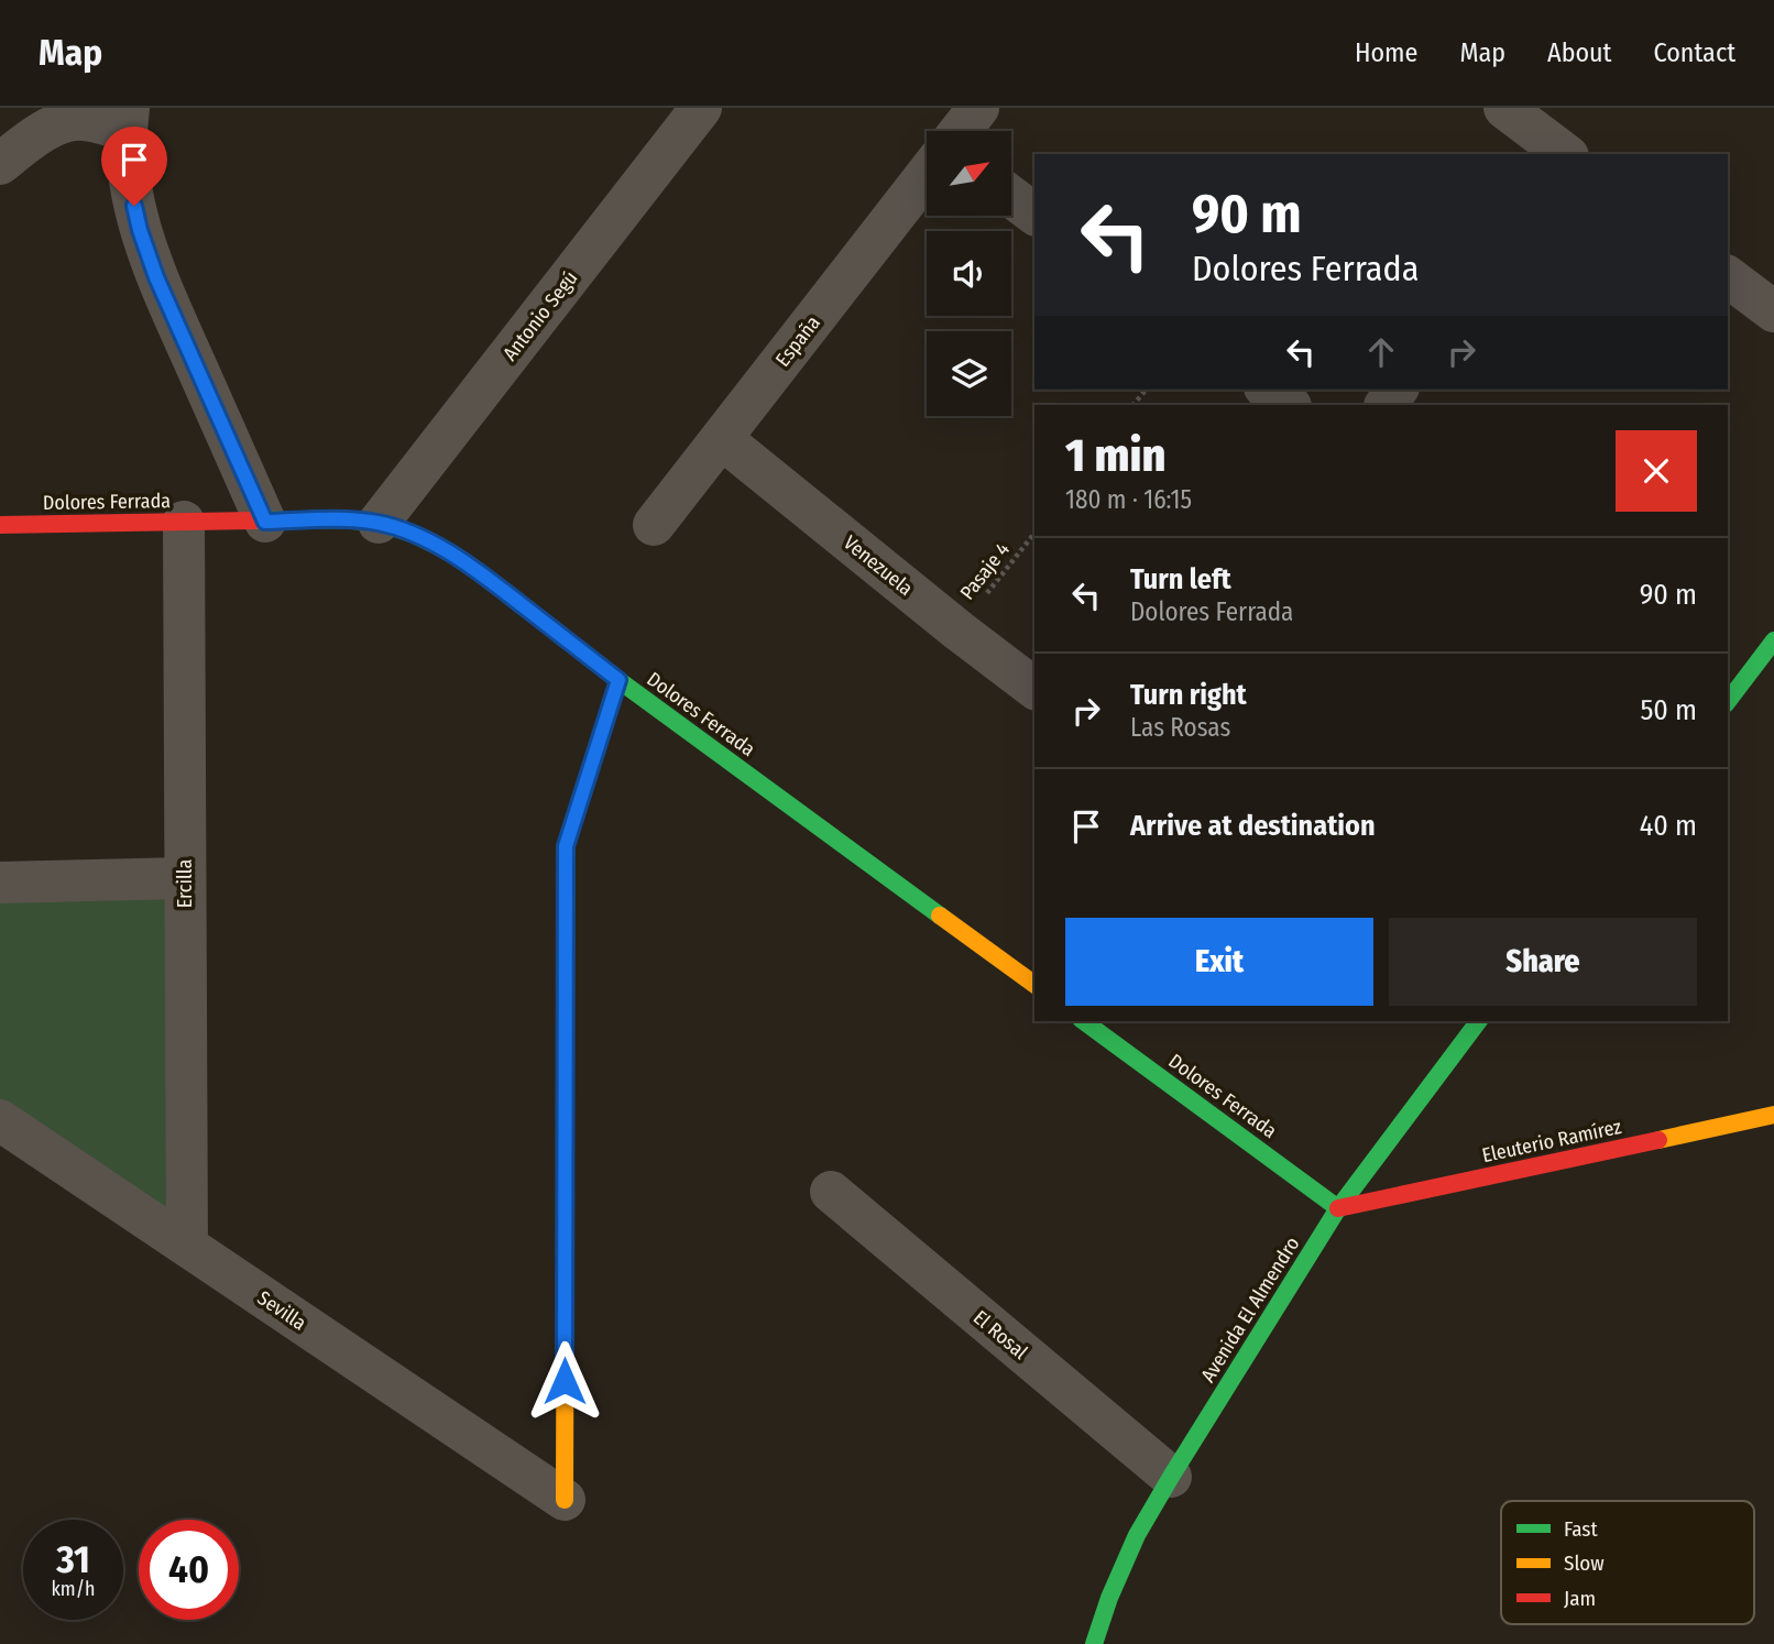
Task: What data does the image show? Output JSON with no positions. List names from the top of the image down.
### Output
{
  "streets": {
    "street": [
      "Antonio Segú",
      "España",
      "Dolores Ferrada",
      "Venezuela",
      "Ercilla",
      "Eleuterio Ramírez",
      "Avenida El Almendro",
      "Sevilla",
      "El Rosal"
    ],
    "path": ["Pasaje 4"]
  },
  "crossings": [
    ["Antonio Segú", "Dolores Ferrada"],
    ["España", "Venezuela"],
    ["Dolores Ferrada", "Ercilla"],
    ["Dolores Ferrada", "Eleuterio Ramírez"],
    ["Dolores Ferrada", "Avenida El Almendro"],
    ["Venezuela", "Pasaje 4"],
    ["Ercilla", "Sevilla"],
    ["Eleuterio Ramírez", "Avenida El Almendro"],
    ["Avenida El Almendro", "El Rosal"]
  ],
  "legend": ["Fast", "Slow", "Jam"],
  "north": "top right",
  "page": {
    "header": "Map",
    "nav": [
      "Home",
      "Map",
      "About",
      "Contact"
    ],
    "turn": ["90 m", "Dolores Ferrada"],
    "heading": ["1 min", "180 m · 16:15"],
    "list": [
      {
        "name": "Turn left",
        "note": "Dolores Ferrada",
        "value": "90 m"
      },
      {
        "name": "Turn right",
        "note": "Las Rosas",
        "value": "50 m"
      },
      {
        "name": "Arrive at destination",
        "value": "40 m"
      }
    ],
    "buttons": ["Exit", "Share"],
    "speed": "31 km/h",
    "limit": "40"
  }
}
